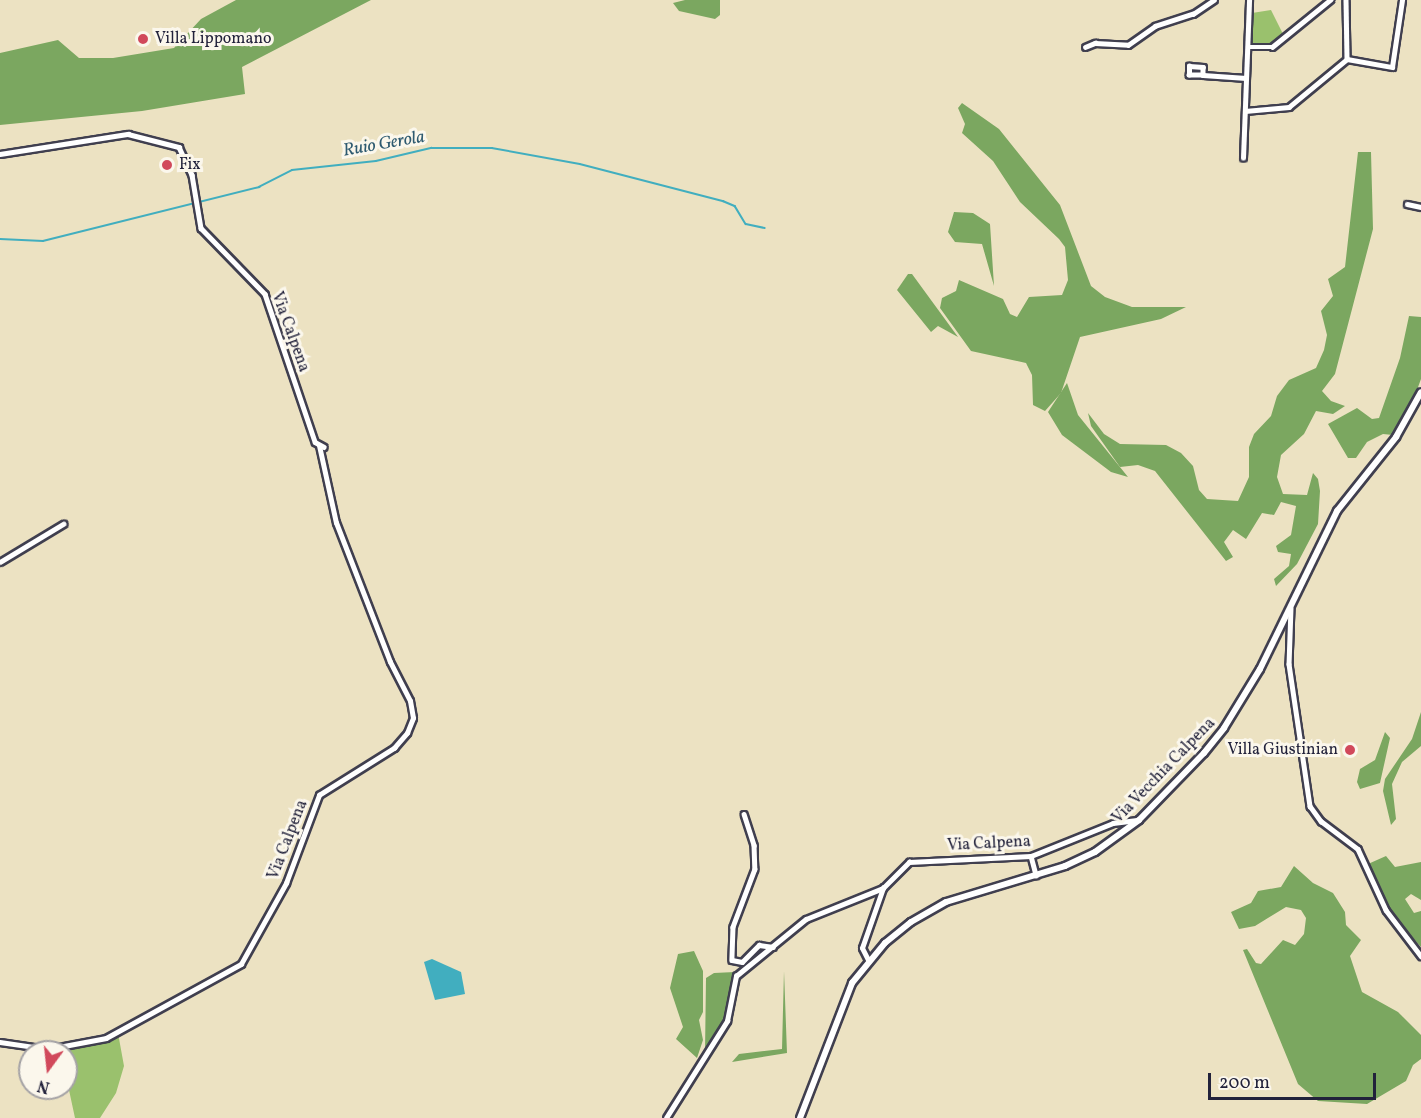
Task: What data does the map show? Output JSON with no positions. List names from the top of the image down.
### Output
{
  "streets": {
    "main road": ["Via Vecchia Calpena"],
    "street": ["Via Calpena"]
  },
  "crossings": [
    ["Via Calpena", "Via Vecchia Calpena"]
  ],
  "water": ["Ruio Gerola"],
  "places": ["Villa Lippomano", "Fix", "Villa Giustinian"],
  "scale_bar": "200 m",
  "north": "bottom"
}
